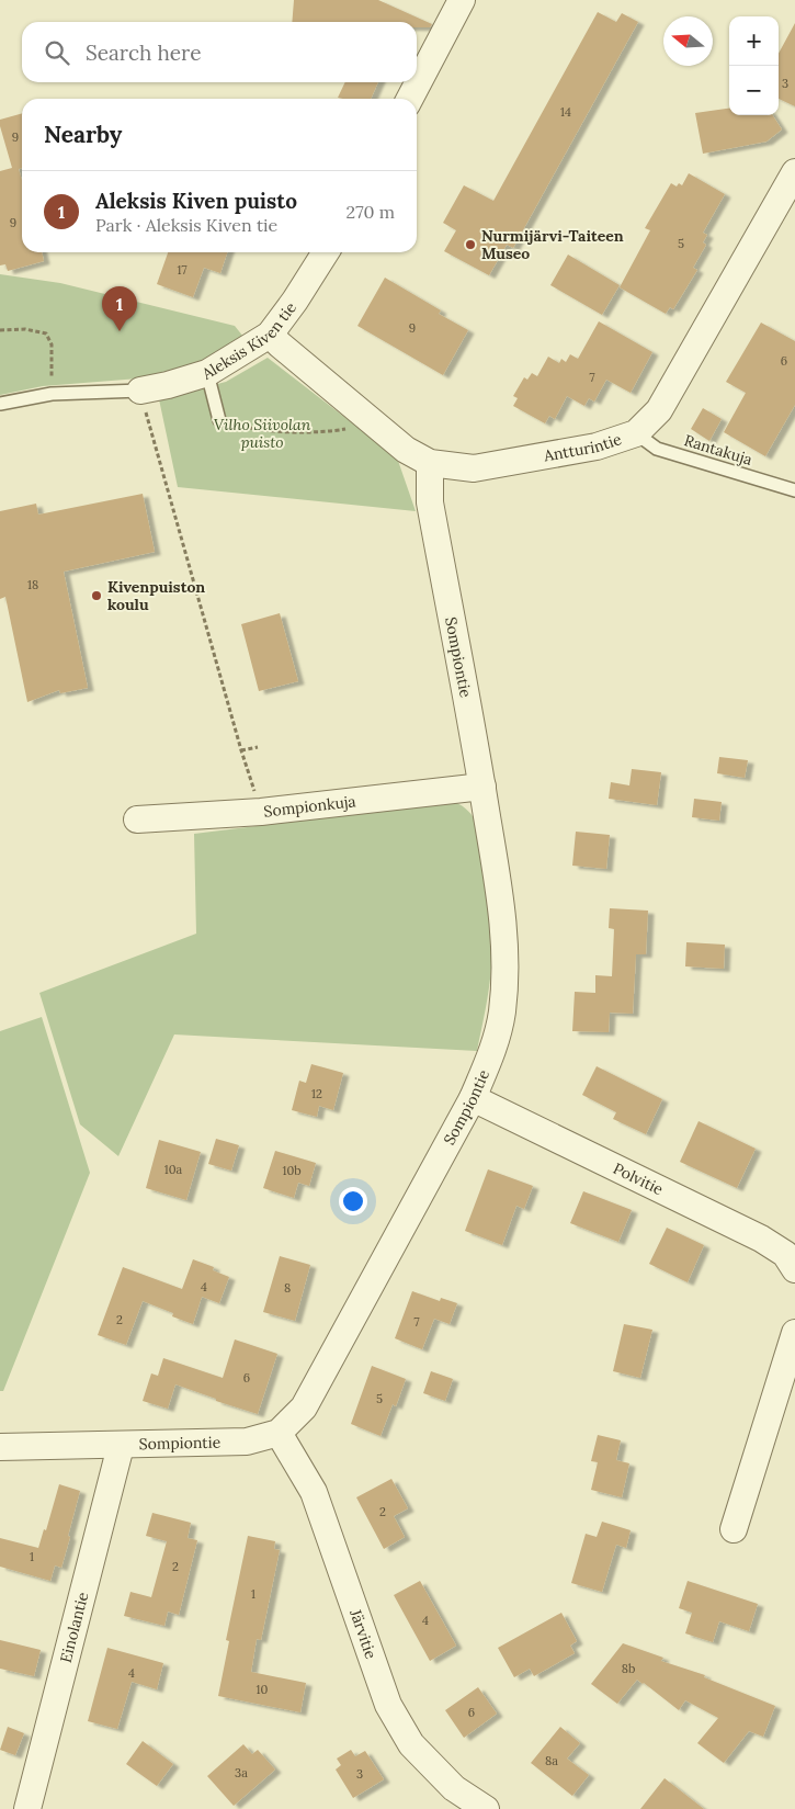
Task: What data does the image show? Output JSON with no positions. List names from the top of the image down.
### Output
{
  "streets": {
    "street": [
      "Aleksis Kiven tie",
      "Antturintie",
      "Sompiontie",
      "Sompionkuja",
      "Polvitie",
      "Einolantie",
      "Järvitie"
    ],
    "lane": ["Rantakuja"]
  },
  "crossings": [
    ["Aleksis Kiven tie", "Antturintie"],
    ["Antturintie", "Rantakuja"],
    ["Antturintie", "Sompiontie"],
    ["Sompiontie", "Sompionkuja"],
    ["Sompiontie", "Polvitie"],
    ["Sompiontie", "Einolantie"],
    ["Sompiontie", "Järvitie"]
  ],
  "parks": ["Vilho Siivolan puisto"],
  "places": ["Nurmijärvi-Taiteen Museo", "Kivenpuiston koulu"],
  "house_numbers": [
    "3",
    "14",
    "9",
    "9",
    "5",
    "17",
    "9",
    "6",
    "7",
    "18",
    "12",
    "10a",
    "10b",
    "4",
    "8",
    "2",
    "7",
    "6",
    "5",
    "2",
    "1",
    "2",
    "1",
    "4",
    "8b",
    "4",
    "10",
    "6",
    "8a",
    "3a",
    "3"
  ],
  "north": "left",
  "page": {
    "map_buttons": ["+", "−"],
    "search": "Search here",
    "heading": "Nearby",
    "list": [
      {
        "mark": "1",
        "name": "Aleksis Kiven puisto",
        "note": "Park · Aleksis Kiven tie",
        "value": "270 m"
      }
    ],
    "pins": "1"
  }
}
